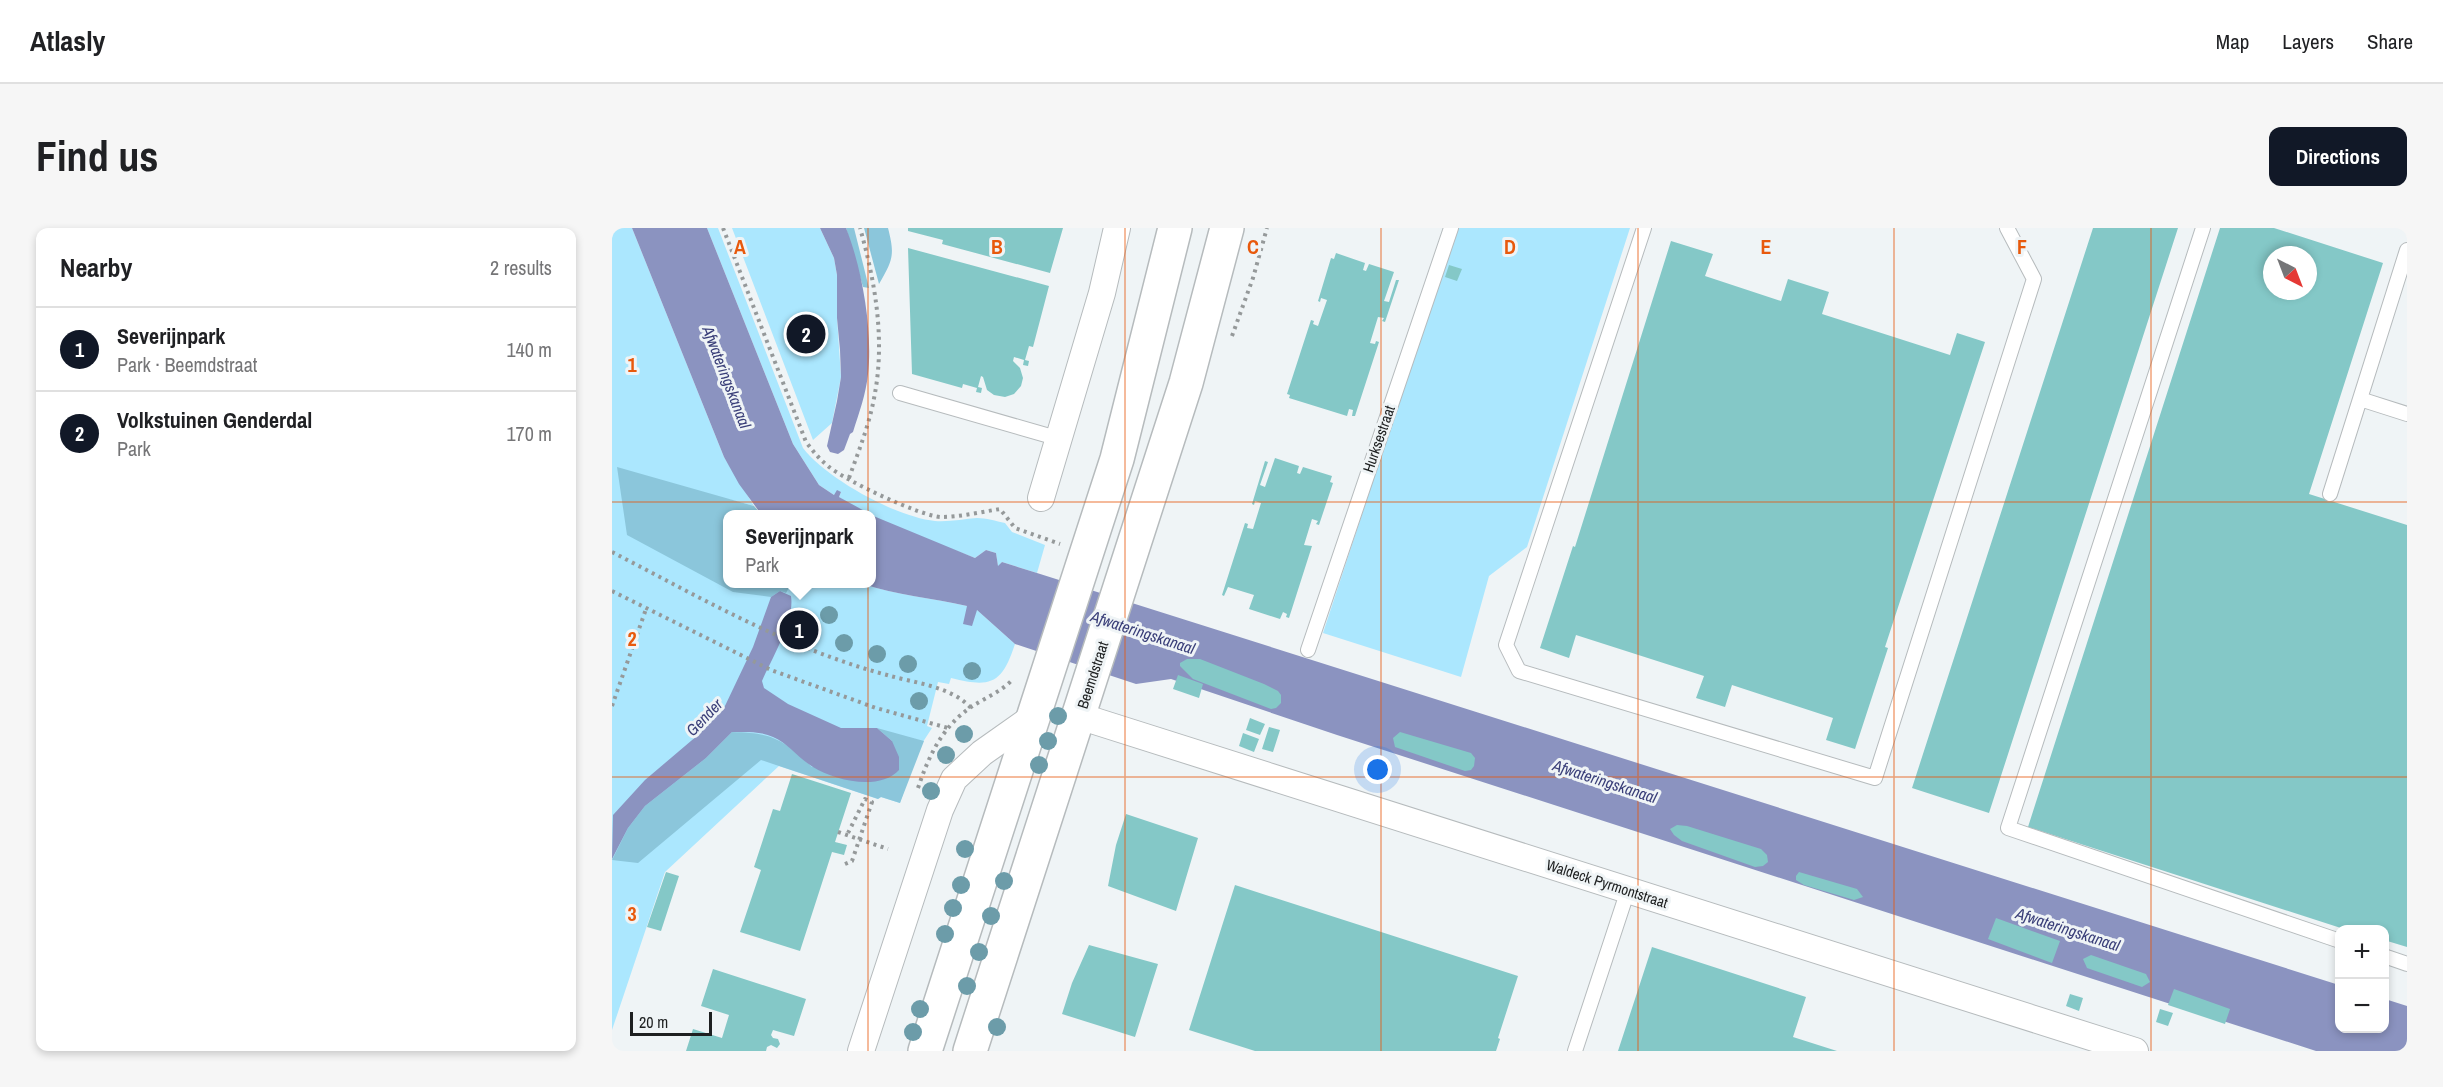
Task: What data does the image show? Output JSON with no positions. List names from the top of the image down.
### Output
{
  "streets": {
    "main road": ["Beemdstraat"],
    "street": ["Waldeck Pyrmontstraat"],
    "lane": ["Hurksestraat"]
  },
  "crossings": [
    ["Beemdstraat", "Waldeck Pyrmontstraat"]
  ],
  "water": ["Afwateringskanaal", "Gender"],
  "scale_bar": "20 m",
  "north": "bottom right",
  "page": {
    "header": "Atlasly",
    "nav": ["Map", "Layers", "Share"],
    "buttons": "Directions",
    "title": "Find us",
    "heading": ["Nearby", "2 results"],
    "list": [
      {
        "mark": "1",
        "name": "Severijnpark",
        "note": "Park · Beemdstraat",
        "value": "140 m"
      },
      {
        "mark": "2",
        "name": "Volkstuinen Genderdal",
        "note": "Park",
        "value": "170 m"
      }
    ],
    "pins": ["2", "1"],
    "popup": ["Severijnpark", "Park"],
    "map_buttons": ["+", "−"],
    "scale": "20 m"
  },
  "grid": {
    "columns": [
      "A",
      "B",
      "C",
      "D",
      "E",
      "F"
    ],
    "rows": ["1", "2", "3"]
  }
}
